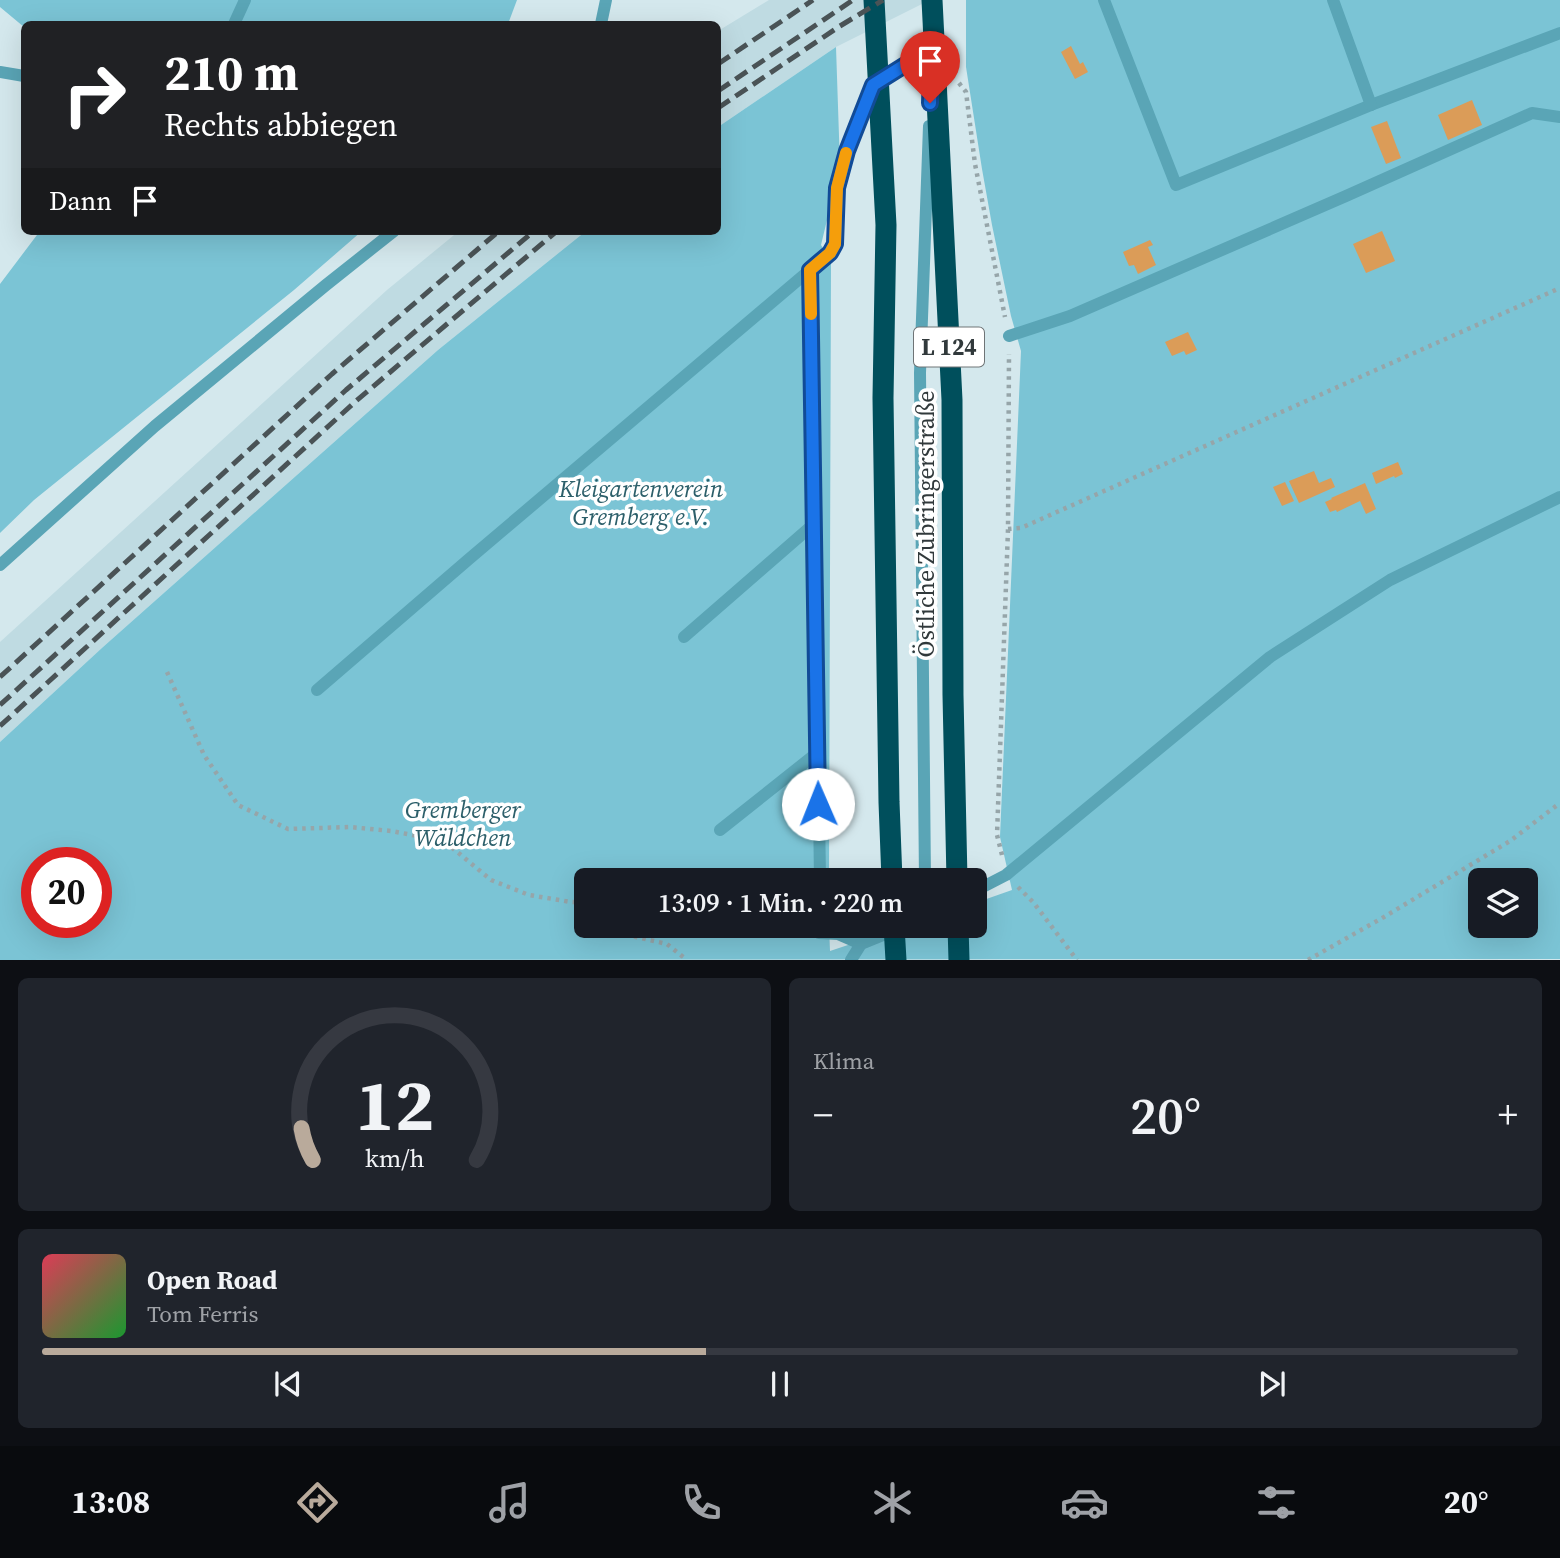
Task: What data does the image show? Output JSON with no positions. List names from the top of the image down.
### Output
{
  "streets": {
    "highway": ["L 124", "Östliche Zubringerstraße"]
  },
  "parks": ["Kleigartenverein Gremberg e.V.", "Gremberger Wäldchen"],
  "page": {
    "turn": ["210 m", "Rechts abbiegen"],
    "then": "Dann",
    "limit": "20",
    "trip": "13:09 · 1 Min. · 220 m",
    "tile": "Klima",
    "heat": ["−", "20°", "+"],
    "song": ["Open Road", "Tom Ferris"],
    "tabs": ["13:08", "20°"],
    "gauge": ["12", "km/h"]
  }
}
